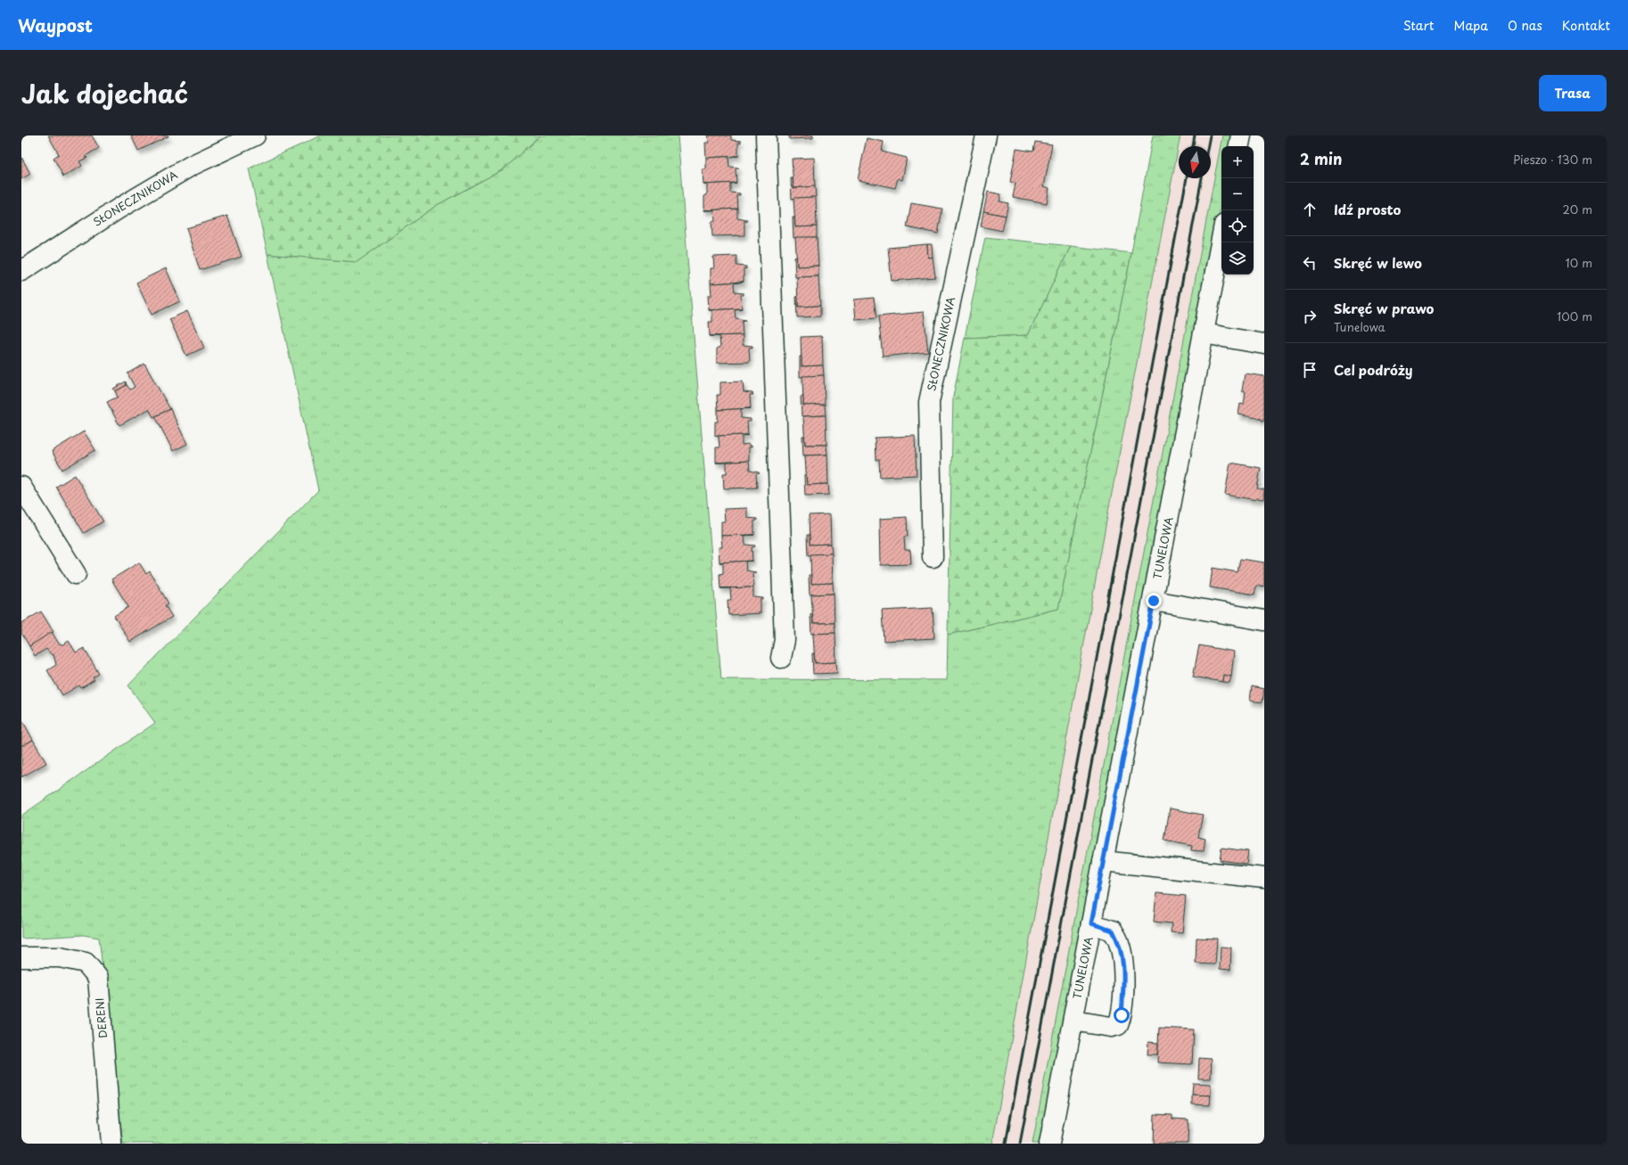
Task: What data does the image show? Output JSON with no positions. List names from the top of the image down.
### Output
{
  "streets": {
    "street": ["SŁONECZNIKOWA", "TUNELOWA", "DERENI"]
  },
  "north": "bottom",
  "page": {
    "header": "Waypost",
    "nav": [
      "Start",
      "Mapa",
      "O nas",
      "Kontakt"
    ],
    "title": "Jak dojechać",
    "buttons": "Trasa",
    "heading": ["2 min", "Pieszo · 130 m"],
    "map_buttons": ["+", "−"],
    "list": [
      ["Idź prosto", "20 m"],
      ["Skręć w lewo", "10 m"],
      ["Skręć w prawo", "Tunelowa", "100 m"],
      "Cel podróży"
    ]
  }
}
